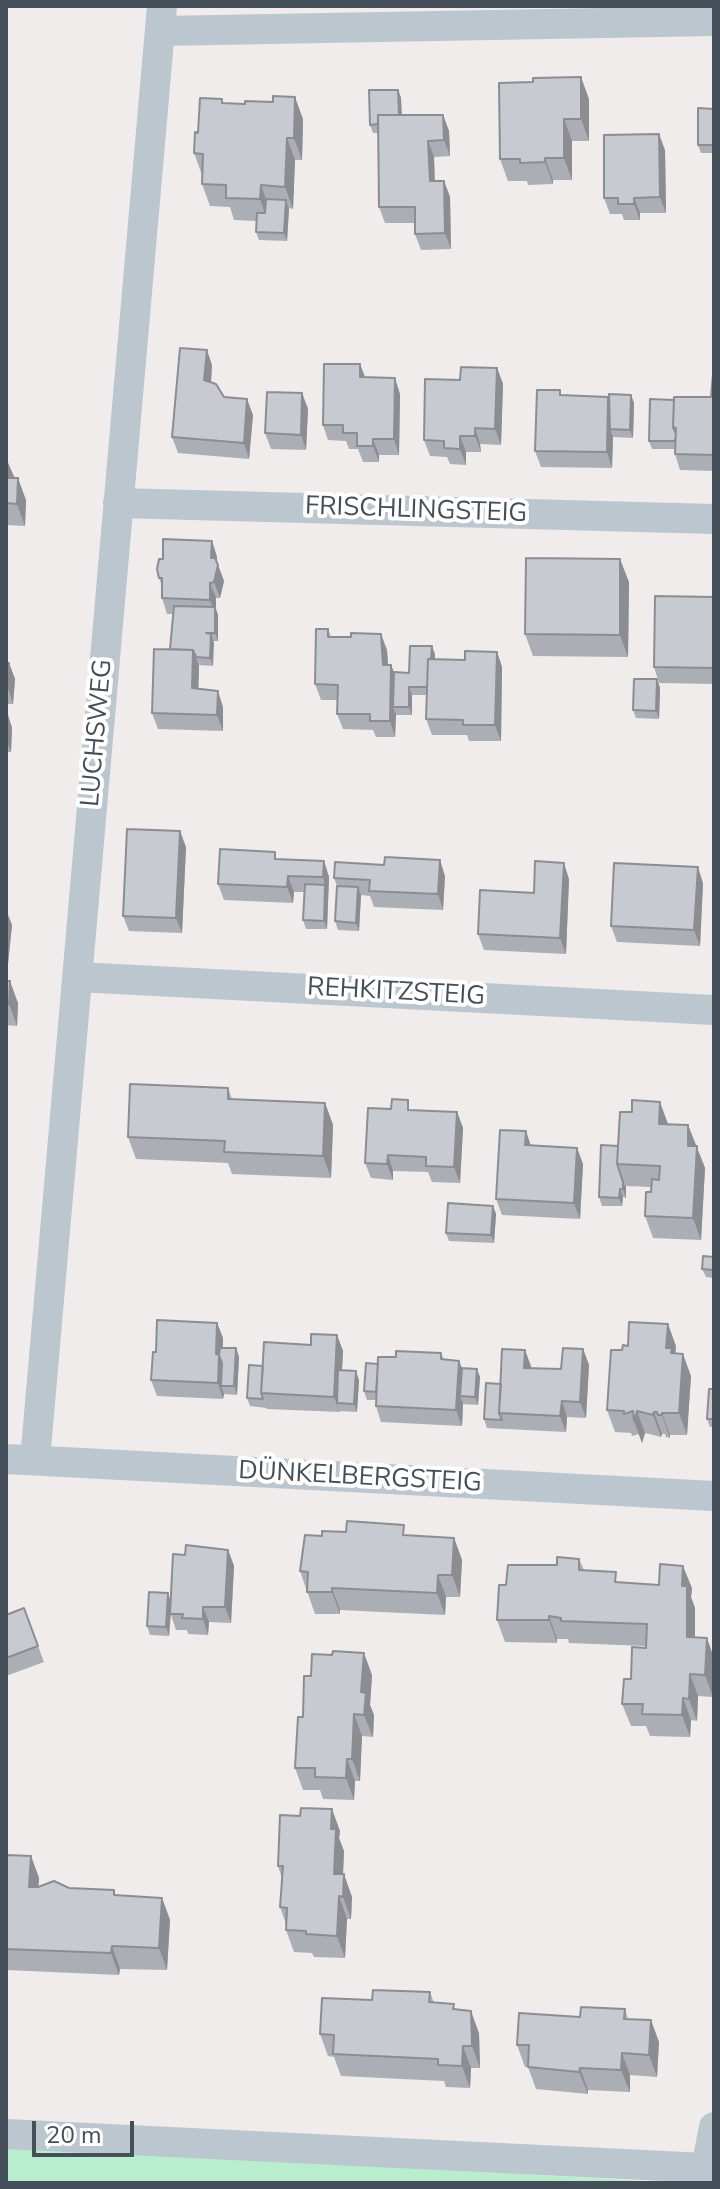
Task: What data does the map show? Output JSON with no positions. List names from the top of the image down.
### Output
{
  "streets": {
    "street": [
      "FRISCHLINGSTEIG",
      "LUCHSWEG",
      "REHKITZSTEIG",
      "DÜNKELBERGSTEIG"
    ]
  },
  "crossings": [
    ["FRISCHLINGSTEIG", "LUCHSWEG"],
    ["LUCHSWEG", "REHKITZSTEIG"],
    ["LUCHSWEG", "DÜNKELBERGSTEIG"]
  ],
  "scale_bar": "20 m"
}
